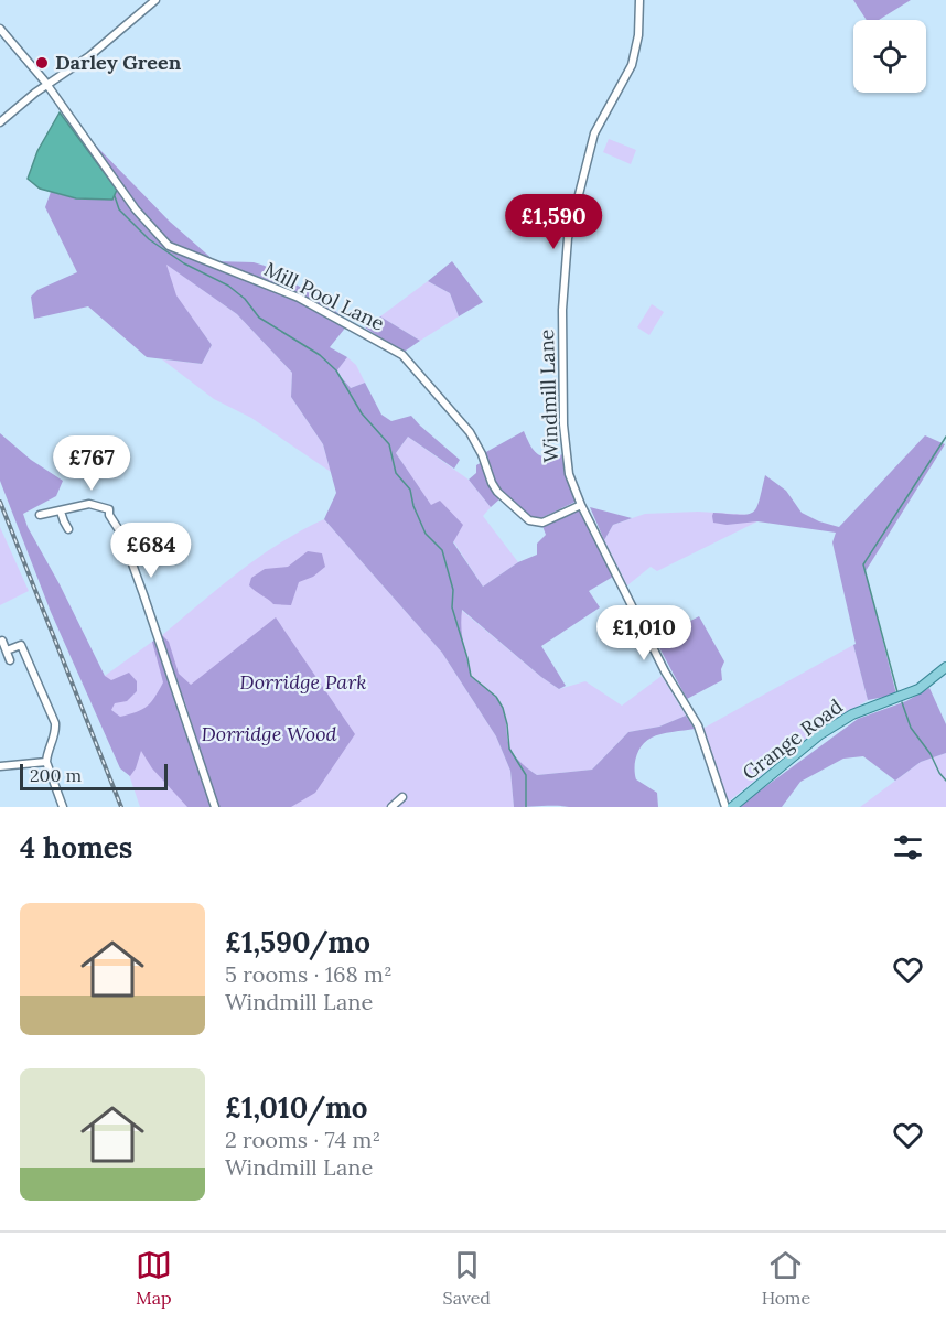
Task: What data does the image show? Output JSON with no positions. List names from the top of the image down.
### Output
{
  "streets": {
    "main road": ["Grange Road"],
    "street": ["Mill Pool Lane", "Windmill Lane"]
  },
  "crossings": [
    ["Mill Pool Lane", "Windmill Lane"]
  ],
  "parks": ["Dorridge Park", "Dorridge Wood"],
  "places": ["Darley Green"],
  "scale_bar": "200 m",
  "page": {
    "price": [
      "£1,590",
      "£767",
      "£684",
      "£1,010"
    ],
    "scale": "200 m",
    "heading": "4 homes",
    "list": [
      {
        "name": "£1,590/mo",
        "note": "5 rooms · 168 m² · Windmill Lane"
      },
      {
        "name": "£1,010/mo",
        "note": "2 rooms · 74 m² · Windmill Lane"
      }
    ],
    "tabs": ["Map", "Saved", "Home"]
  }
}
